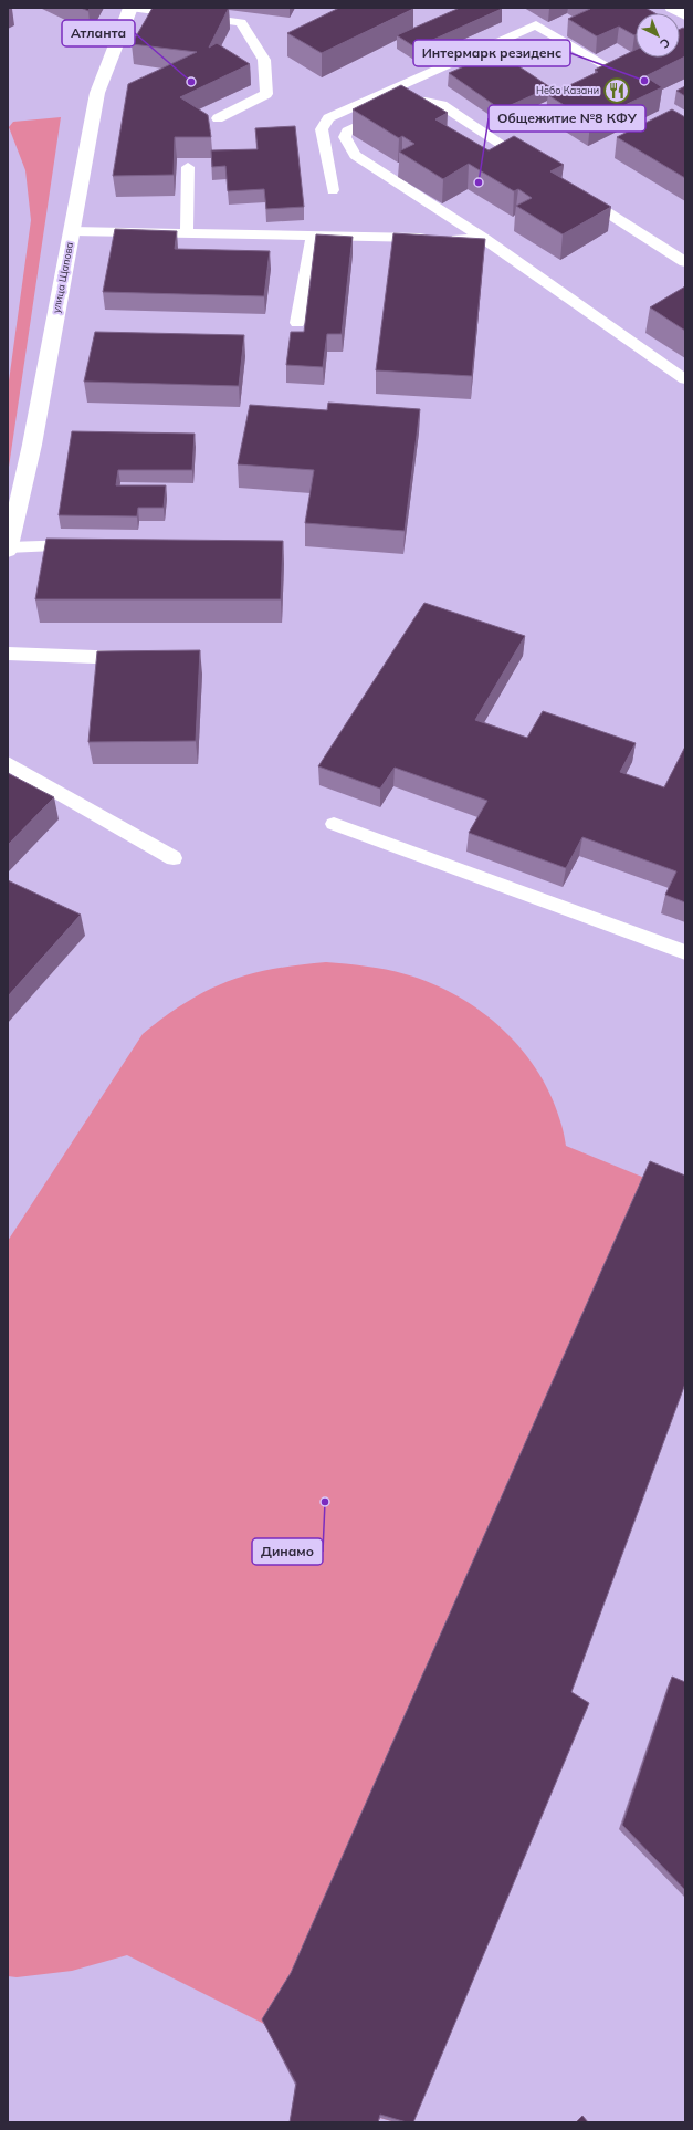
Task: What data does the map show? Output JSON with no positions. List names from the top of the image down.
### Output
{
  "streets": {
    "street": ["улица Щапова"]
  },
  "places": {
    "other": [
      "Интермарк резиденс",
      "Атланта",
      "Общежитие №8 КФУ",
      "Динамо"
    ],
    "restaurant": ["Небо Казани"]
  },
  "north": "bottom right"
}
